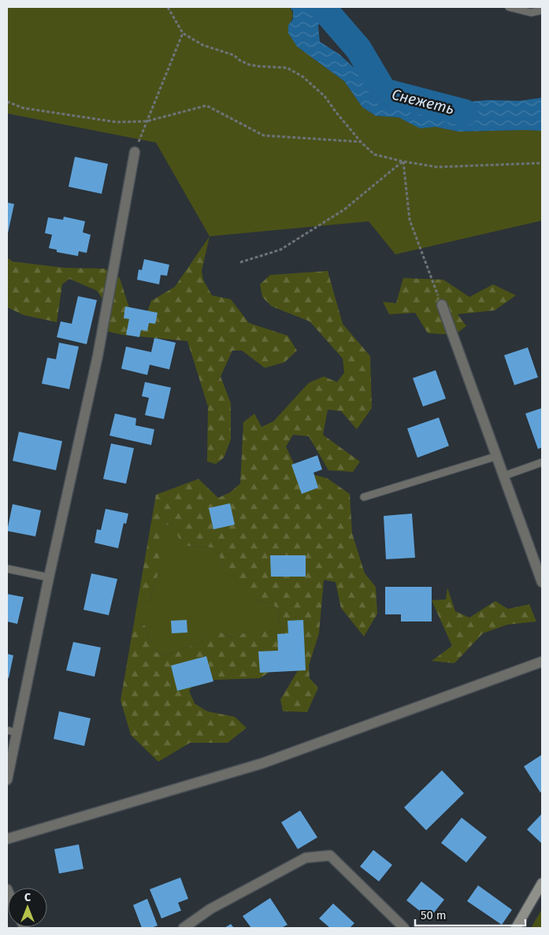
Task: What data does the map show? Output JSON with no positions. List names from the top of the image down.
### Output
{
  "water": ["Снежеть"],
  "scale_bar": "50 m",
  "north": "top"
}
